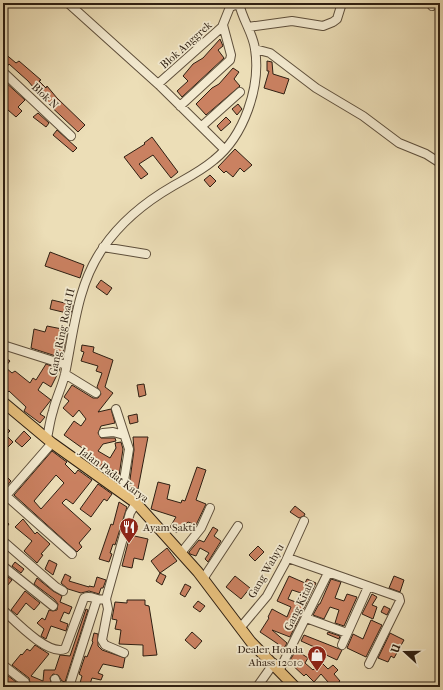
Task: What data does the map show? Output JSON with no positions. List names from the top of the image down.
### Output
{
  "streets": {
    "main road": ["Jalan Padat Karya"],
    "street": [
      "Blok Anggrek",
      "Blok N",
      "Gang Ring Road II",
      "Gang Wahyu",
      "Gang Kitab"
    ]
  },
  "crossings": [
    ["Blok Anggrek", "Gang Ring Road II"],
    ["Gang Ring Road II", "Jalan Padat Karya"],
    ["Jalan Padat Karya", "Gang Wahyu"],
    ["Jalan Padat Karya", "Gang Kitab"]
  ],
  "places": {
    "restaurant": ["Ayam Sakti"],
    "shop": ["Dealer Honda Ahass 12010"]
  },
  "north": "left"
}
